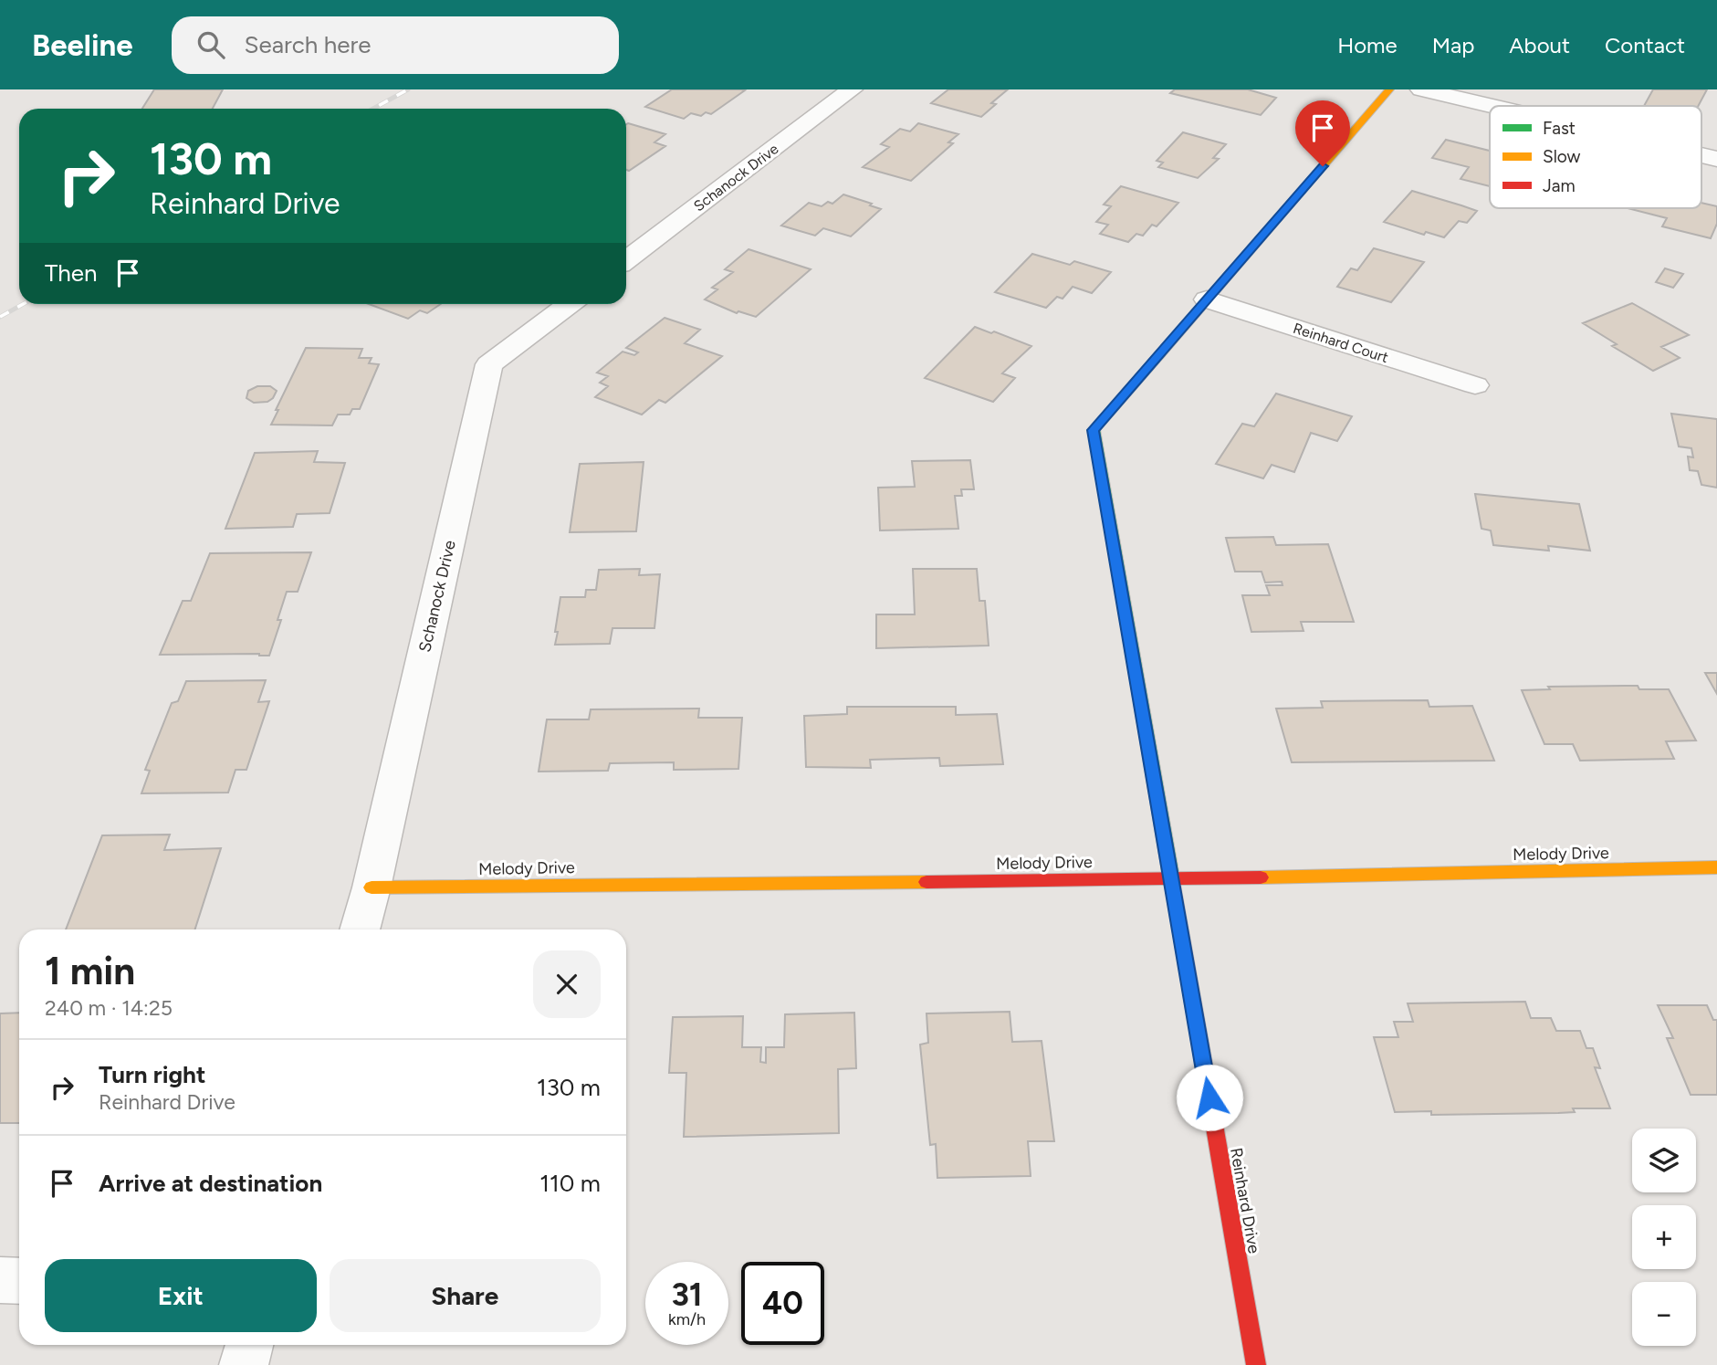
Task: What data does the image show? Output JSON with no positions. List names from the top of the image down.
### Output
{
  "streets": {
    "street": [
      "Schanock Drive",
      "Reinhard Court",
      "Melody Drive",
      "Reinhard Drive"
    ]
  },
  "crossings": [
    ["Schanock Drive", "Melody Drive"],
    ["Reinhard Court", "Reinhard Drive"],
    ["Melody Drive", "Reinhard Drive"]
  ],
  "legend": ["Fast", "Slow", "Jam"],
  "page": {
    "header": "Beeline",
    "search": "Search here",
    "nav": [
      "Home",
      "Map",
      "About",
      "Contact"
    ],
    "turn": ["130 m", "Reinhard Drive"],
    "then": "Then",
    "heading": ["1 min", "240 m · 14:25"],
    "list": [
      {
        "name": "Turn right",
        "note": "Reinhard Drive",
        "value": "130 m"
      },
      {
        "name": "Arrive at destination",
        "value": "110 m"
      }
    ],
    "map_buttons": ["+", "−"],
    "buttons": ["Exit", "Share"],
    "speed": "31 km/h",
    "limit": "40"
  }
}
